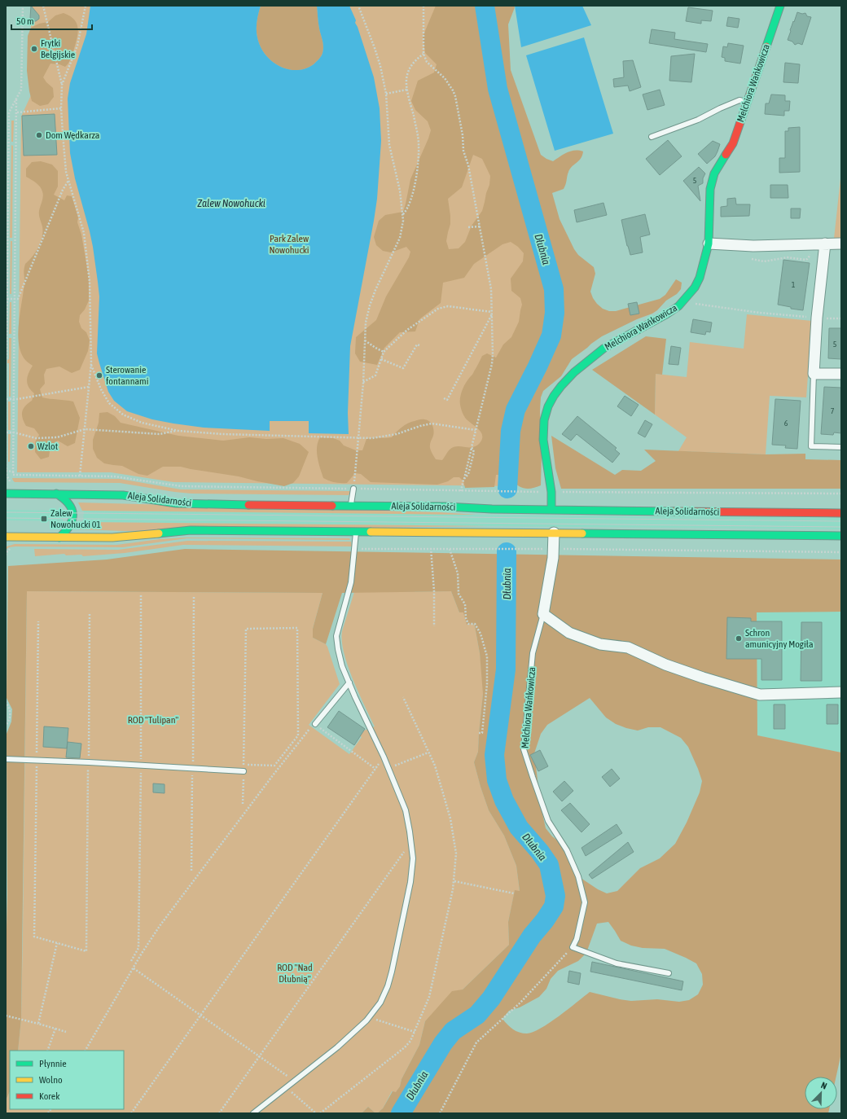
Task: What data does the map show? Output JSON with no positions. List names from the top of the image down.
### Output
{
  "streets": {
    "street": ["Melchiora Wańkowicza", "Aleja Solidarności"]
  },
  "crossings": [
    ["Melchiora Wańkowicza", "Aleja Solidarności"]
  ],
  "water": ["Zalew Nowohucki", "Dłubnia"],
  "parks": ["Park Zalew Nowohucki", "ROD \"Tulipan\"", "ROD \"Nad Dłubnią\""],
  "places": {
    "other": [
      "Frytki Belgijskie",
      "Dom Wędkarza",
      "Sterowanie fontannami",
      "Wzlot",
      "Schron amunicyjny Mogiła"
    ],
    "transit": ["Zalew Nowohucki 01"]
  },
  "house_numbers": [
    "5",
    "1",
    "5",
    "7",
    "6"
  ],
  "legend": ["Płynnie", "Wolno", "Korek"],
  "scale_bar": "50 m",
  "north": "top right"
}
